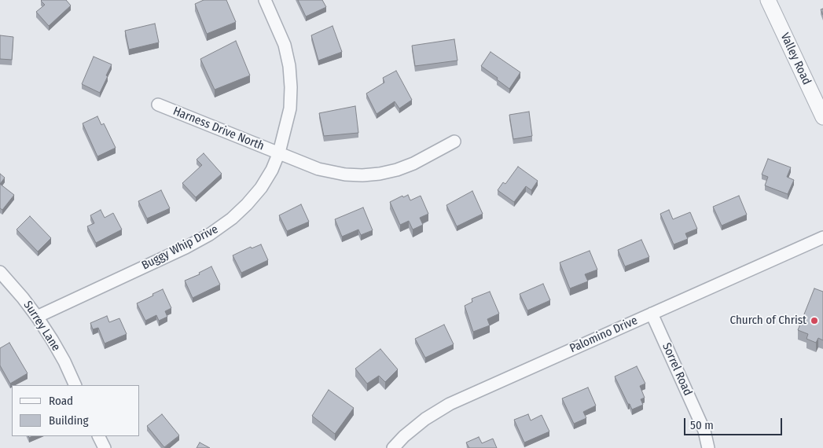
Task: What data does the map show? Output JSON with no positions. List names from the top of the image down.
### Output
{
  "streets": {
    "street": [
      "Valley Road",
      "Harness Drive North",
      "Buggy Whip Drive",
      "Surrey Lane",
      "Palomino Drive",
      "Sorrel Road"
    ]
  },
  "crossings": [
    ["Harness Drive North", "Buggy Whip Drive"],
    ["Buggy Whip Drive", "Surrey Lane"],
    ["Palomino Drive", "Sorrel Road"]
  ],
  "places": ["Church of Christ"],
  "legend": ["Road", "Building"],
  "scale_bar": "50 m"
}
